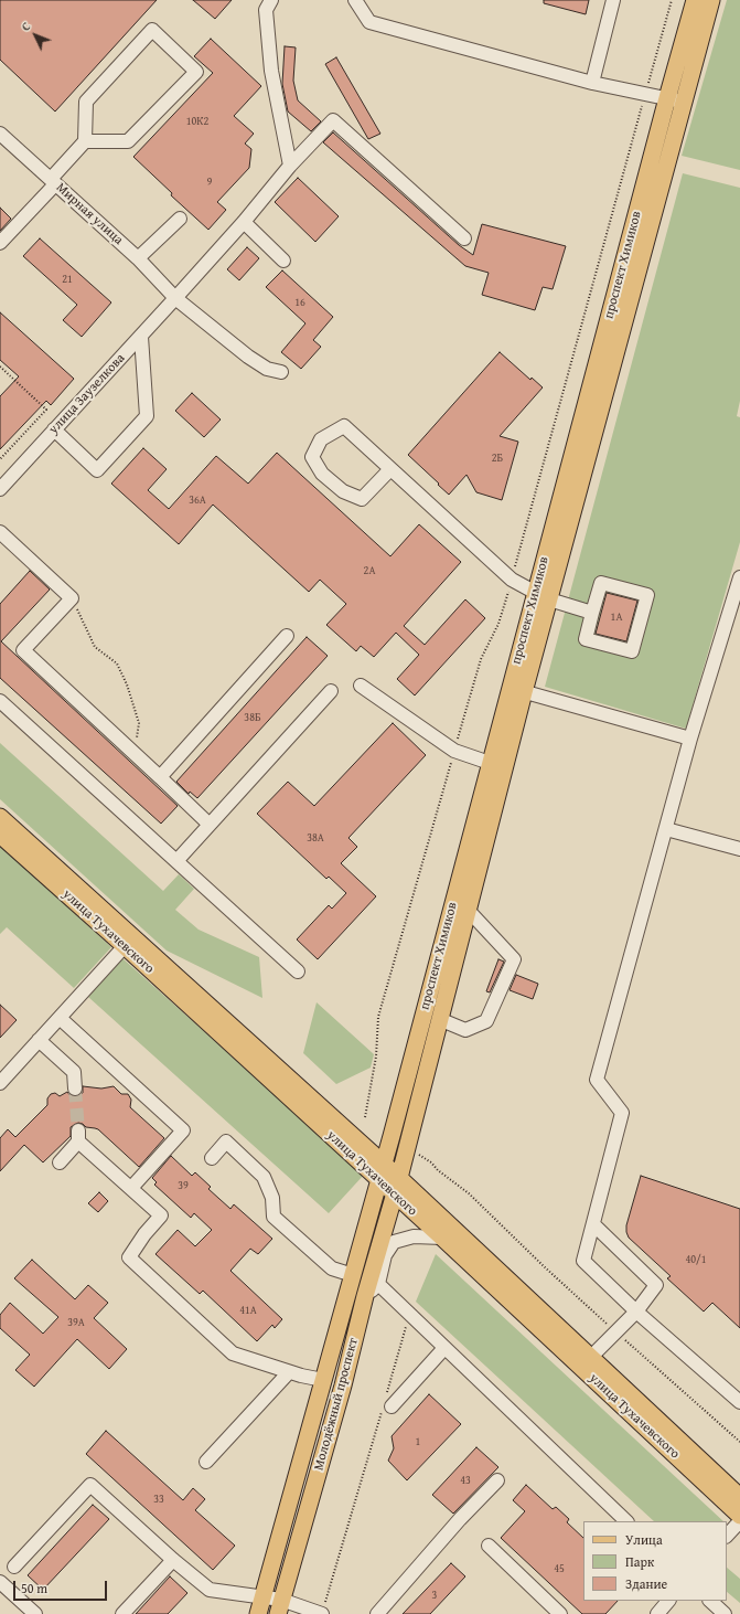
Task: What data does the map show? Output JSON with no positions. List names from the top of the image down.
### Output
{
  "streets": {
    "main road": ["проспект Химиков", "улица Тухачевского", "Молодёжный проспект"],
    "street": ["Мирная улица", "улица Заузелкова"]
  },
  "crossings": [
    ["Мирная улица", "улица Заузелкова"],
    ["проспект Химиков", "улица Тухачевского"],
    ["проспект Химиков", "Молодёжный проспект"],
    ["улица Тухачевского", "Молодёжный проспект"]
  ],
  "house_numbers": [
    "10К2",
    "9",
    "21",
    "16",
    "2Б",
    "36А",
    "2А",
    "1А",
    "38Б",
    "38А",
    "39",
    "40/1",
    "41А",
    "39А",
    "1",
    "43",
    "33",
    "45",
    "3"
  ],
  "legend": ["Улица", "Парк", "Здание"],
  "scale_bar": "50 m",
  "north": "top left"
}
